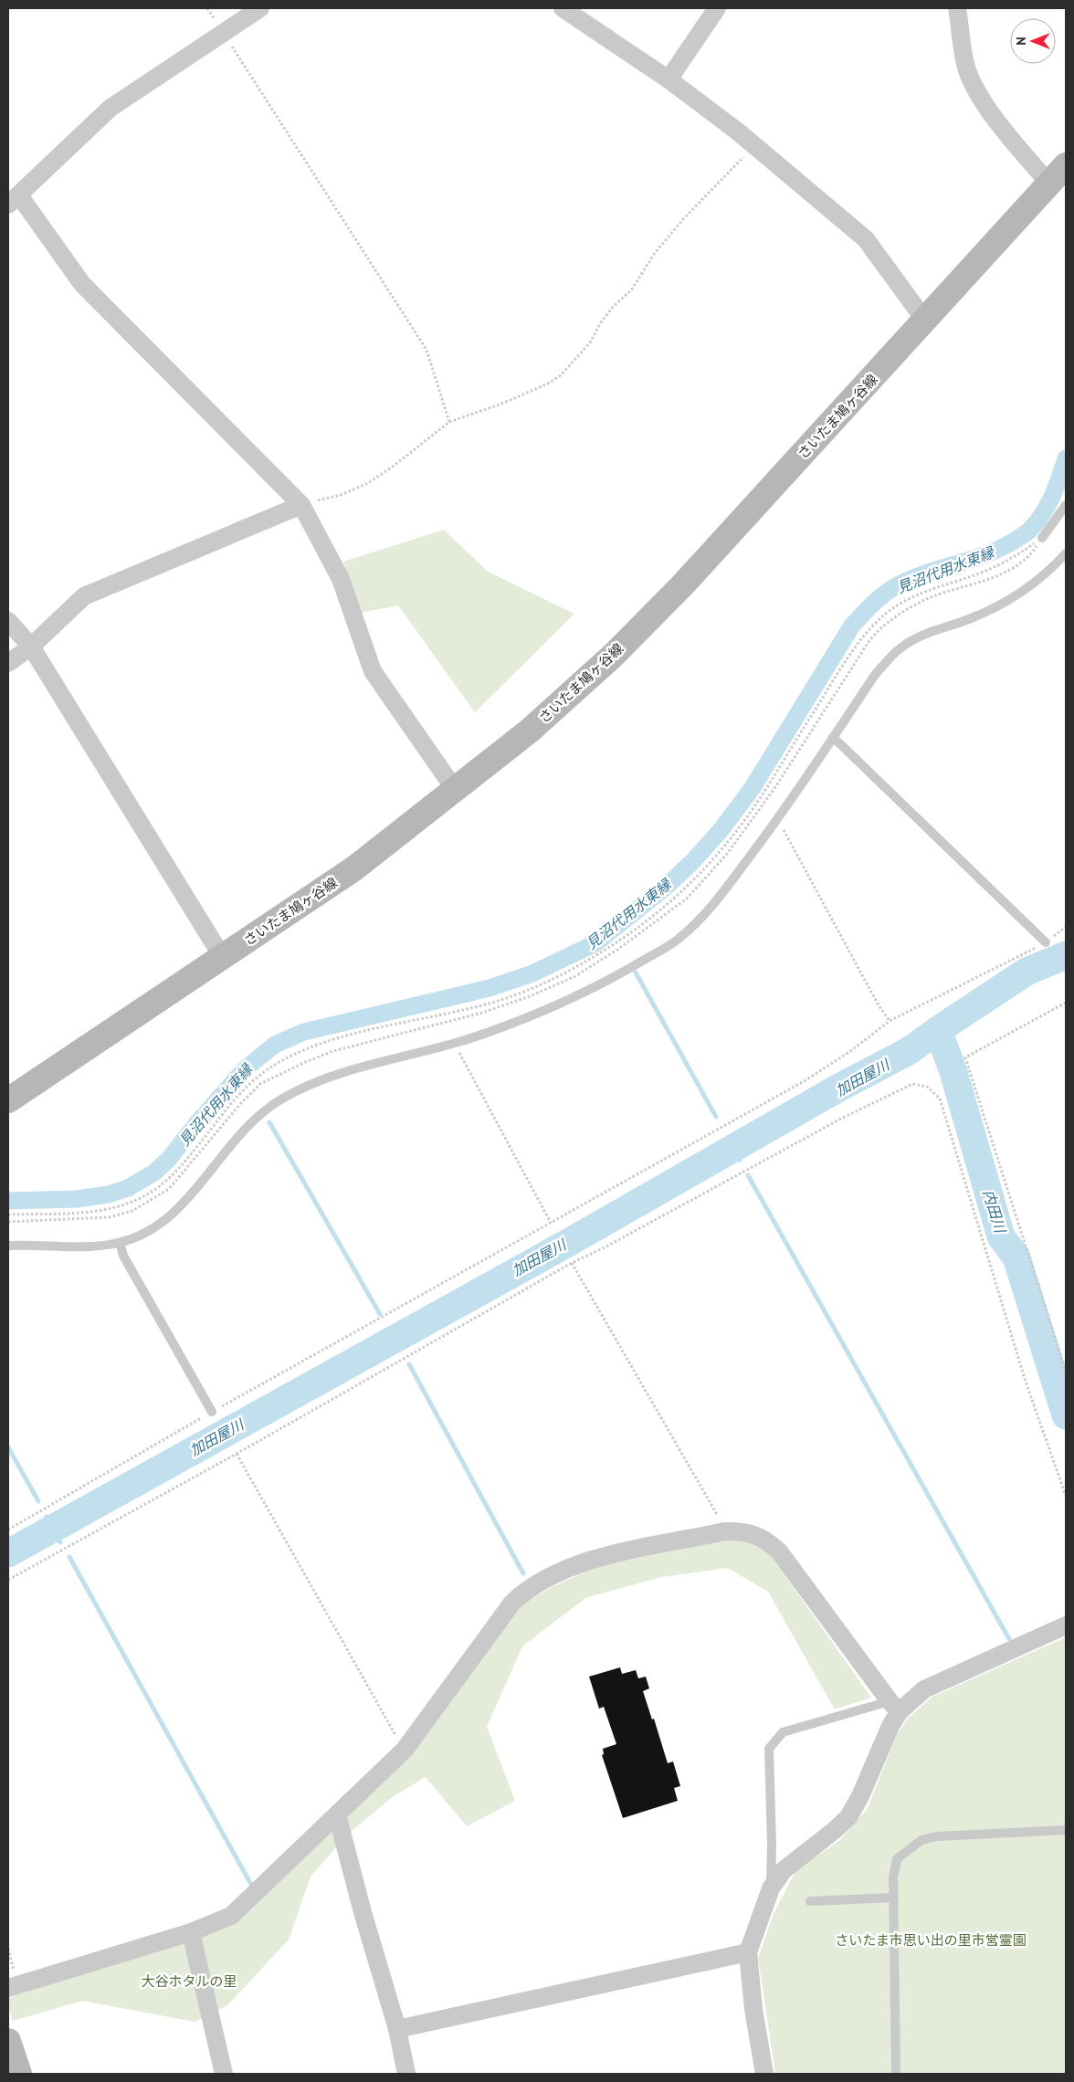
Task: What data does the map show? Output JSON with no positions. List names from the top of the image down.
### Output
{
  "streets": {
    "main road": ["さいたま鳩ヶ谷線"]
  },
  "water": ["見沼代用水東縁", "加田屋川", "内田川"],
  "parks": ["さいたま市思い出の里市営霊園", "大谷ホタルの里"],
  "north": "left"
}
